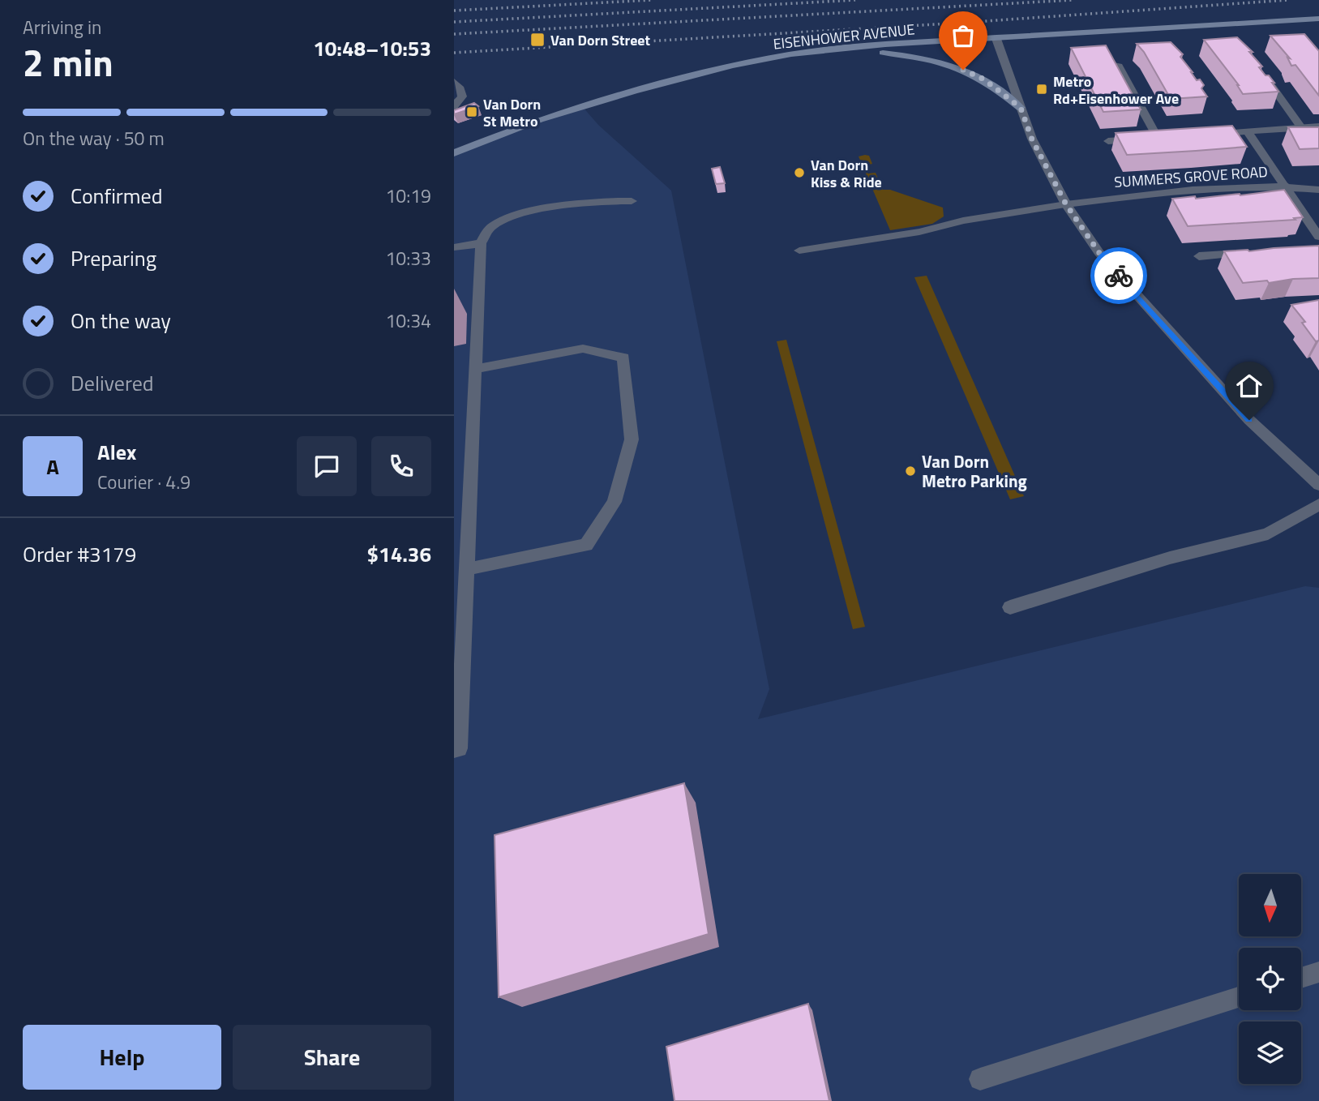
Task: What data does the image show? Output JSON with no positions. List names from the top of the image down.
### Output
{
  "streets": {
    "main road": ["EISENHOWER AVENUE"],
    "street": ["SUMMERS GROVE ROAD"]
  },
  "places": {
    "transit": ["Van Dorn Street", "Metro Rd+Eisenhower Ave", "Van Dorn St Metro"],
    "other": ["Van Dorn Kiss & Ride", "Van Dorn Metro Parking"]
  },
  "north": "bottom",
  "page": {
    "heading": ["2 min", "Arriving in", "10:48–10:53"],
    "panel": [
      "Alex",
      "Courier · 4.9",
      "Order #3179",
      "$14.36"
    ],
    "bar": "On the way · 50 m",
    "list": [
      ["Confirmed", "10:19"],
      ["Preparing", "10:33"],
      ["On the way", "10:34"],
      "Delivered"
    ],
    "round": "A",
    "buttons": ["Help", "Share"]
  }
}
